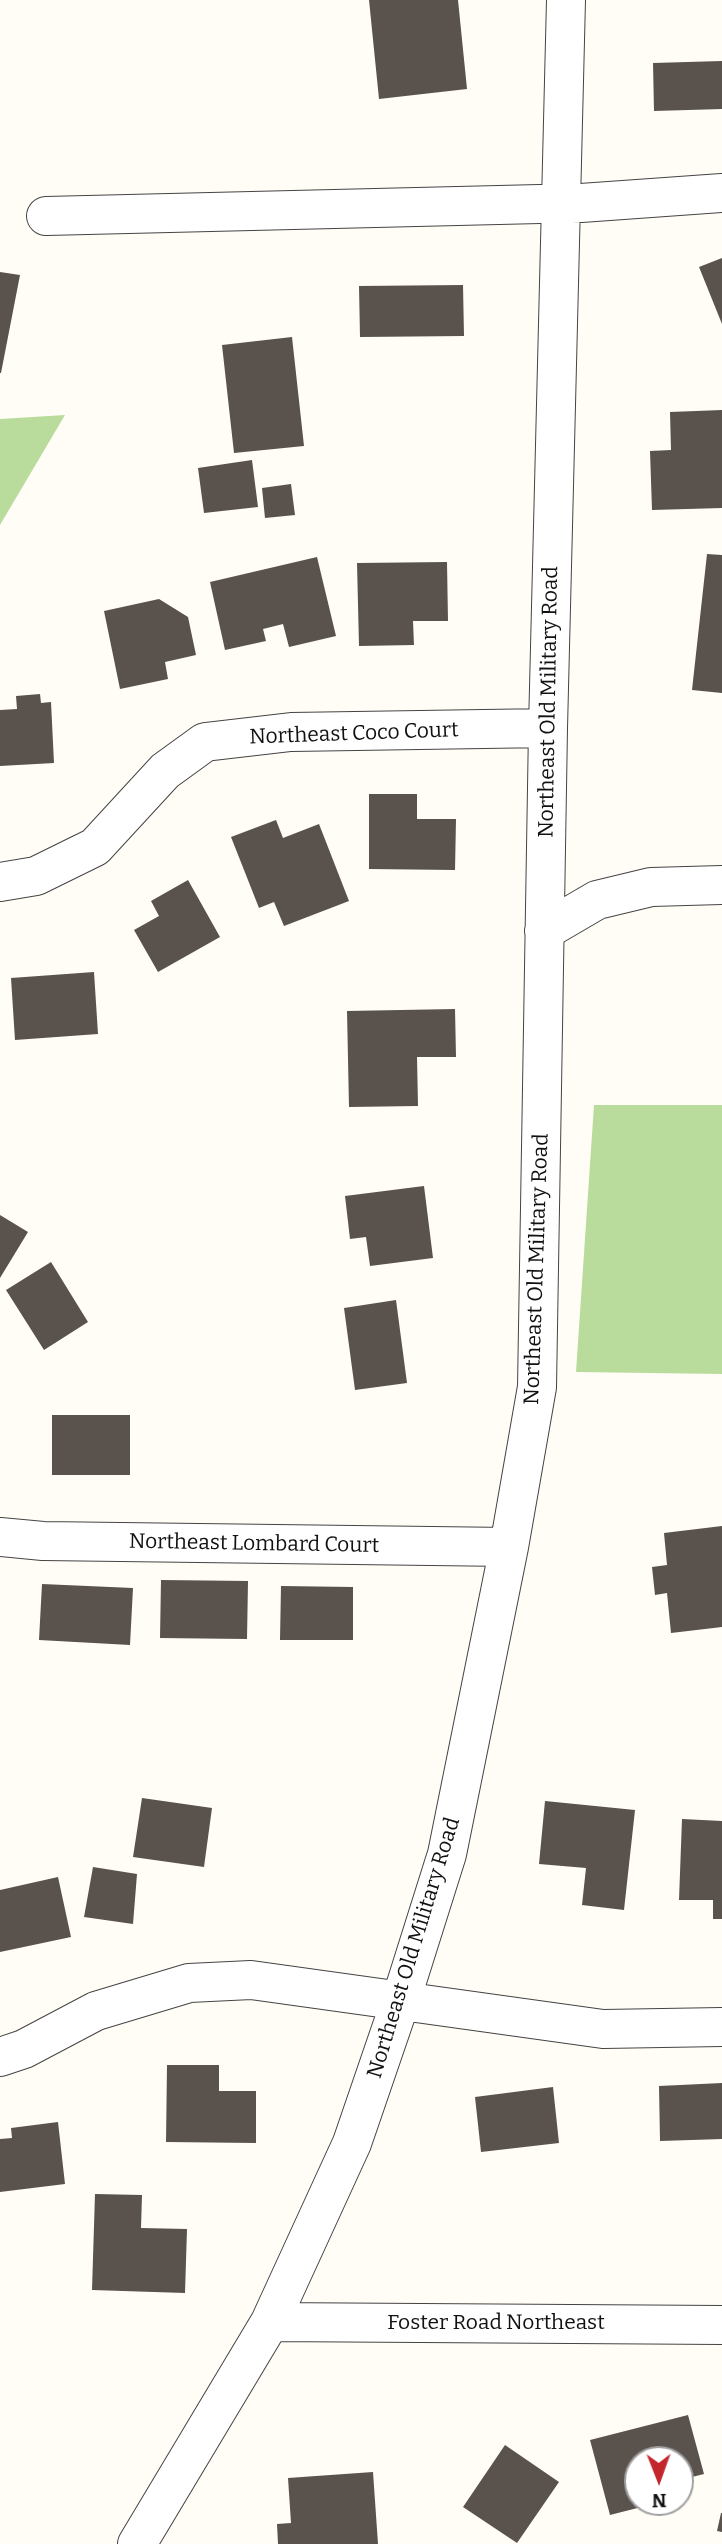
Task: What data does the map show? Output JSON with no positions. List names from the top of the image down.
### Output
{
  "streets": {
    "street": [
      "Northeast Old Military Road",
      "Northeast Coco Court",
      "Northeast Lombard Court",
      "Foster Road Northeast"
    ]
  },
  "crossings": [
    ["Northeast Old Military Road", "Northeast Coco Court"],
    ["Northeast Old Military Road", "Northeast Lombard Court"],
    ["Northeast Old Military Road", "Foster Road Northeast"]
  ],
  "north": "bottom"
}
